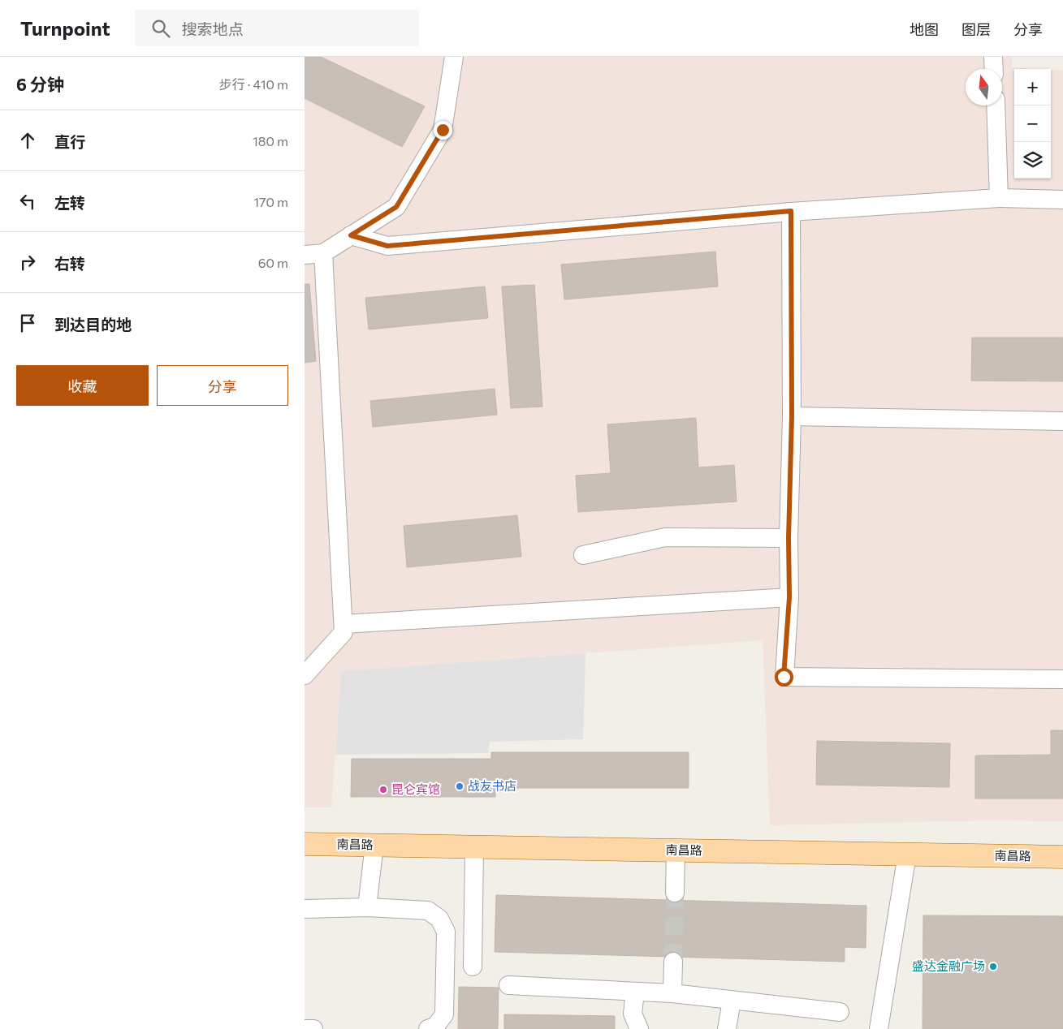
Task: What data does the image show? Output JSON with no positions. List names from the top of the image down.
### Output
{
  "streets": {
    "main road": ["南昌路"]
  },
  "places": ["战友书店", "昆仑宾馆", "盛达金融广场"],
  "north": "top",
  "page": {
    "header": "Turnpoint",
    "search": "搜索地点",
    "nav": ["地图", "图层", "分享"],
    "heading": ["6 分钟", "步行 · 410 m"],
    "map_buttons": ["+", "−"],
    "list": [
      ["直行", "180 m"],
      ["左转", "170 m"],
      ["右转", "60 m"],
      "到达目的地"
    ],
    "buttons": ["收藏", "分享"]
  }
}
